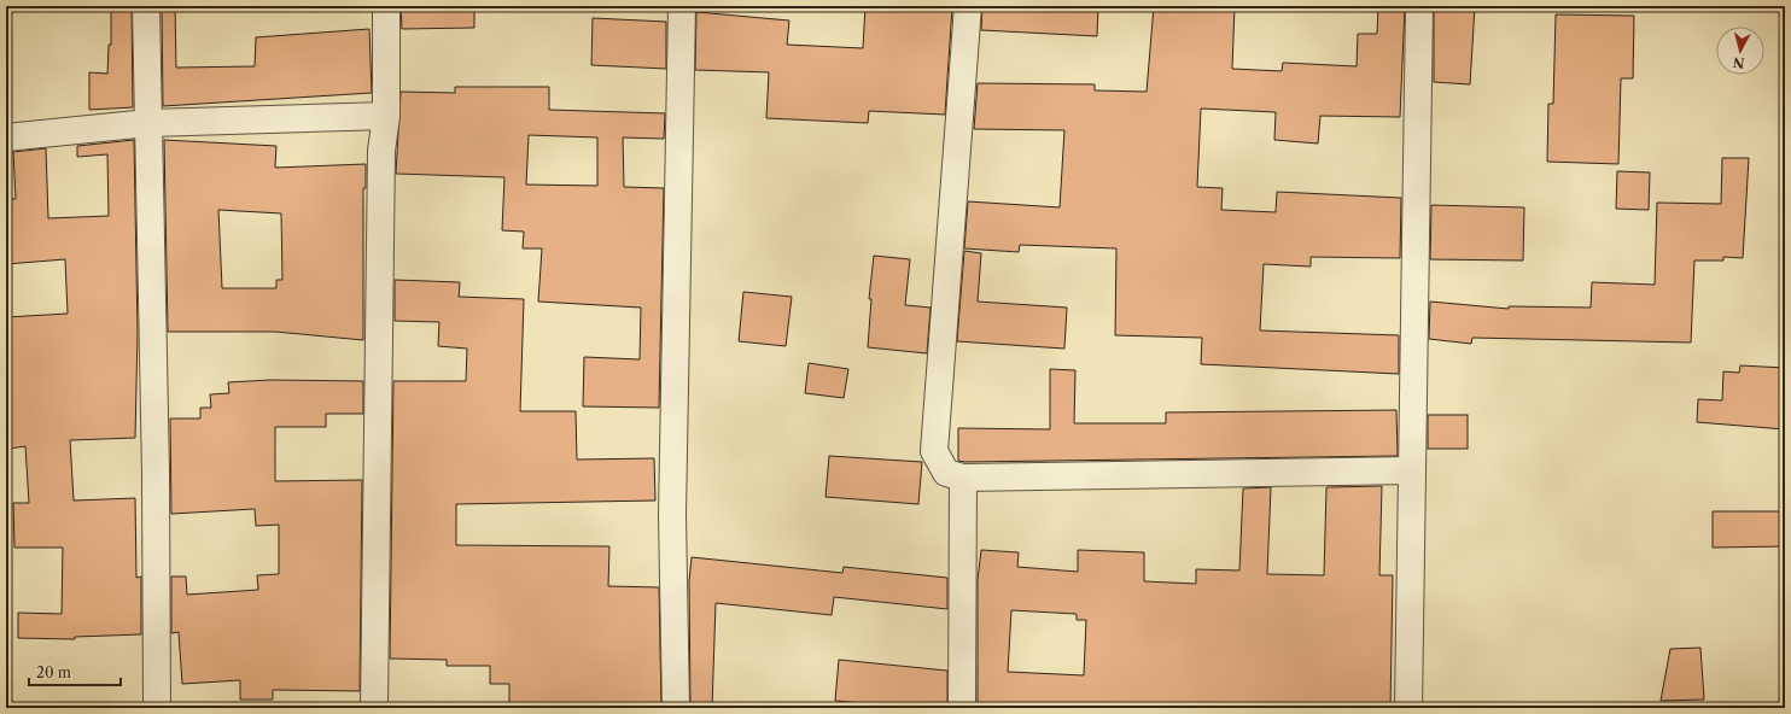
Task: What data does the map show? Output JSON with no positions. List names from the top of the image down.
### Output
{
  "scale_bar": "20 m",
  "north": "bottom"
}
